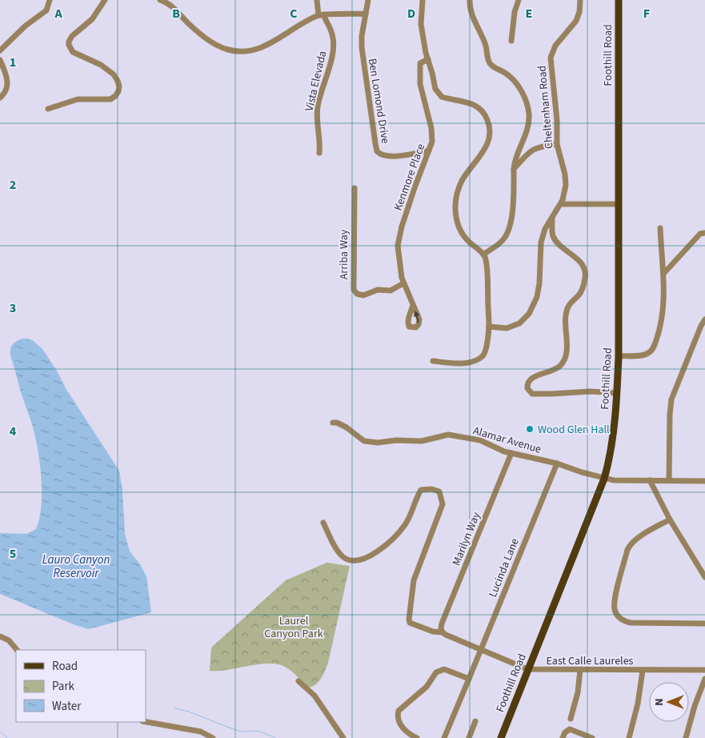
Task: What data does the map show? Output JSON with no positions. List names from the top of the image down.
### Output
{
  "streets": {
    "main road": ["Foothill Road"],
    "street": [
      "Vista Elevada",
      "Ben Lomond Drive",
      "Cheltenham Road",
      "Kenmore Place",
      "Arriba Way",
      "Alamar Avenue",
      "Marilyn Way",
      "Lucinda Lane",
      "East Calle Laureles"
    ]
  },
  "crossings": [
    ["Foothill Road", "Alamar Avenue"],
    ["Foothill Road", "East Calle Laureles"],
    ["Ben Lomond Drive", "Kenmore Place"],
    ["Kenmore Place", "Arriba Way"],
    ["Alamar Avenue", "Marilyn Way"],
    ["Alamar Avenue", "Lucinda Lane"],
    ["Marilyn Way", "East Calle Laureles"],
    ["Lucinda Lane", "East Calle Laureles"]
  ],
  "water": ["Lauro Canyon Reservoir"],
  "parks": ["Laurel Canyon Park"],
  "places": ["Wood Glen Hall"],
  "legend": ["Road", "Park", "Water"],
  "north": "left",
  "grid": {
    "columns": [
      "A",
      "B",
      "C",
      "D",
      "E",
      "F"
    ],
    "rows": [
      "1",
      "2",
      "3",
      "4",
      "5"
    ]
  }
}
